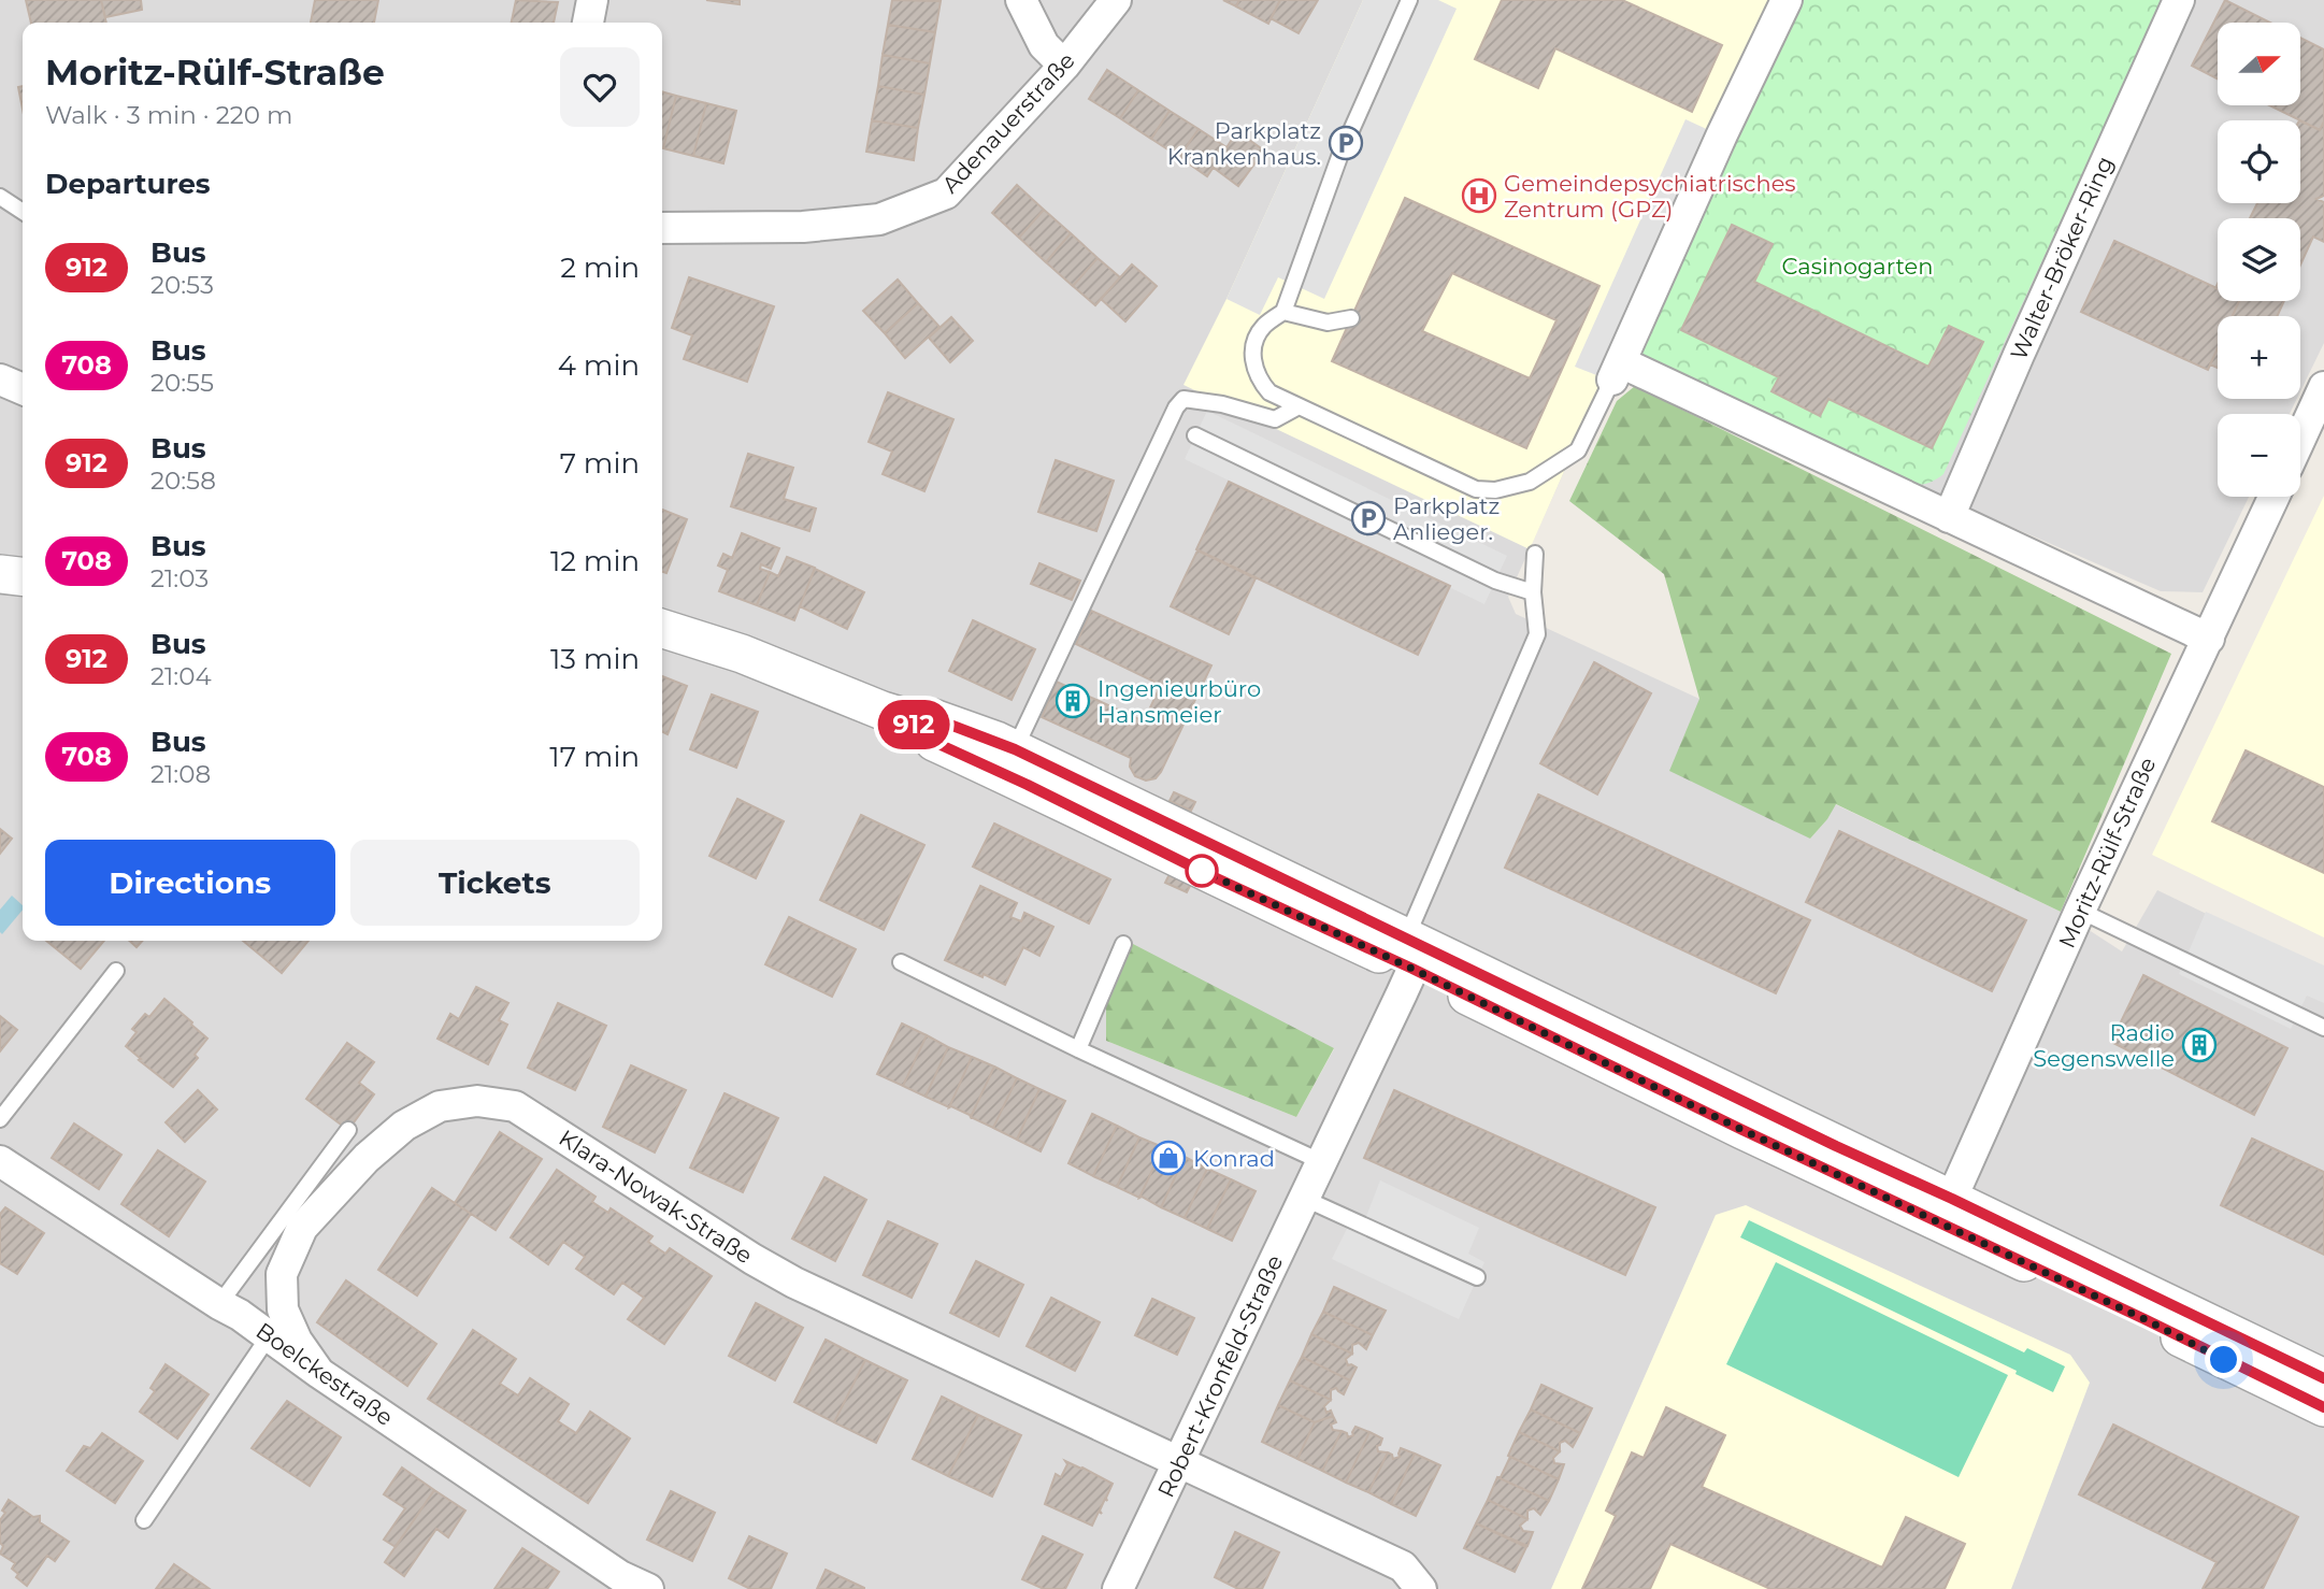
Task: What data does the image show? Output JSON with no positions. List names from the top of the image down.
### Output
{
  "streets": {
    "street": [
      "Adenauerstraße",
      "Walter-Bröker-Ring",
      "Moritz-Rülf-Straße",
      "Klara-Nowak-Straße",
      "Boelckestraße",
      "Robert-Kronfeld-Straße"
    ]
  },
  "crossings": [
    ["Klara-Nowak-Straße", "Boelckestraße"],
    ["Klara-Nowak-Straße", "Robert-Kronfeld-Straße"]
  ],
  "parks": ["Casinogarten"],
  "places": {
    "parking": ["Parkplatz Krankenhaus.", "Parkplatz Anlieger."],
    "hospital": ["Gemeindepsychiatrisches Zentrum (GPZ)"],
    "building": ["Ingenieurbüro Hansmeier", "Radio Segenswelle"],
    "shop": ["Konrad"]
  },
  "lines": ["bus line 912"],
  "north": "right",
  "page": {
    "on_map": "912",
    "map_buttons": ["+", "−"],
    "heading": [
      ["Moritz-Rülf-Straße", "Walk · 3 min · 220 m"],
      "Departures"
    ],
    "list": [
      {
        "mark": "912",
        "name": "Bus",
        "note": "20:53",
        "value": "2 min"
      },
      {
        "mark": "708",
        "name": "Bus",
        "note": "20:55",
        "value": "4 min"
      },
      {
        "mark": "912",
        "name": "Bus",
        "note": "20:58",
        "value": "7 min"
      },
      {
        "mark": "708",
        "name": "Bus",
        "note": "21:03",
        "value": "12 min"
      },
      {
        "mark": "912",
        "name": "Bus",
        "note": "21:04",
        "value": "13 min"
      },
      {
        "mark": "708",
        "name": "Bus",
        "note": "21:08",
        "value": "17 min"
      }
    ],
    "buttons": ["Directions", "Tickets"]
  }
}
